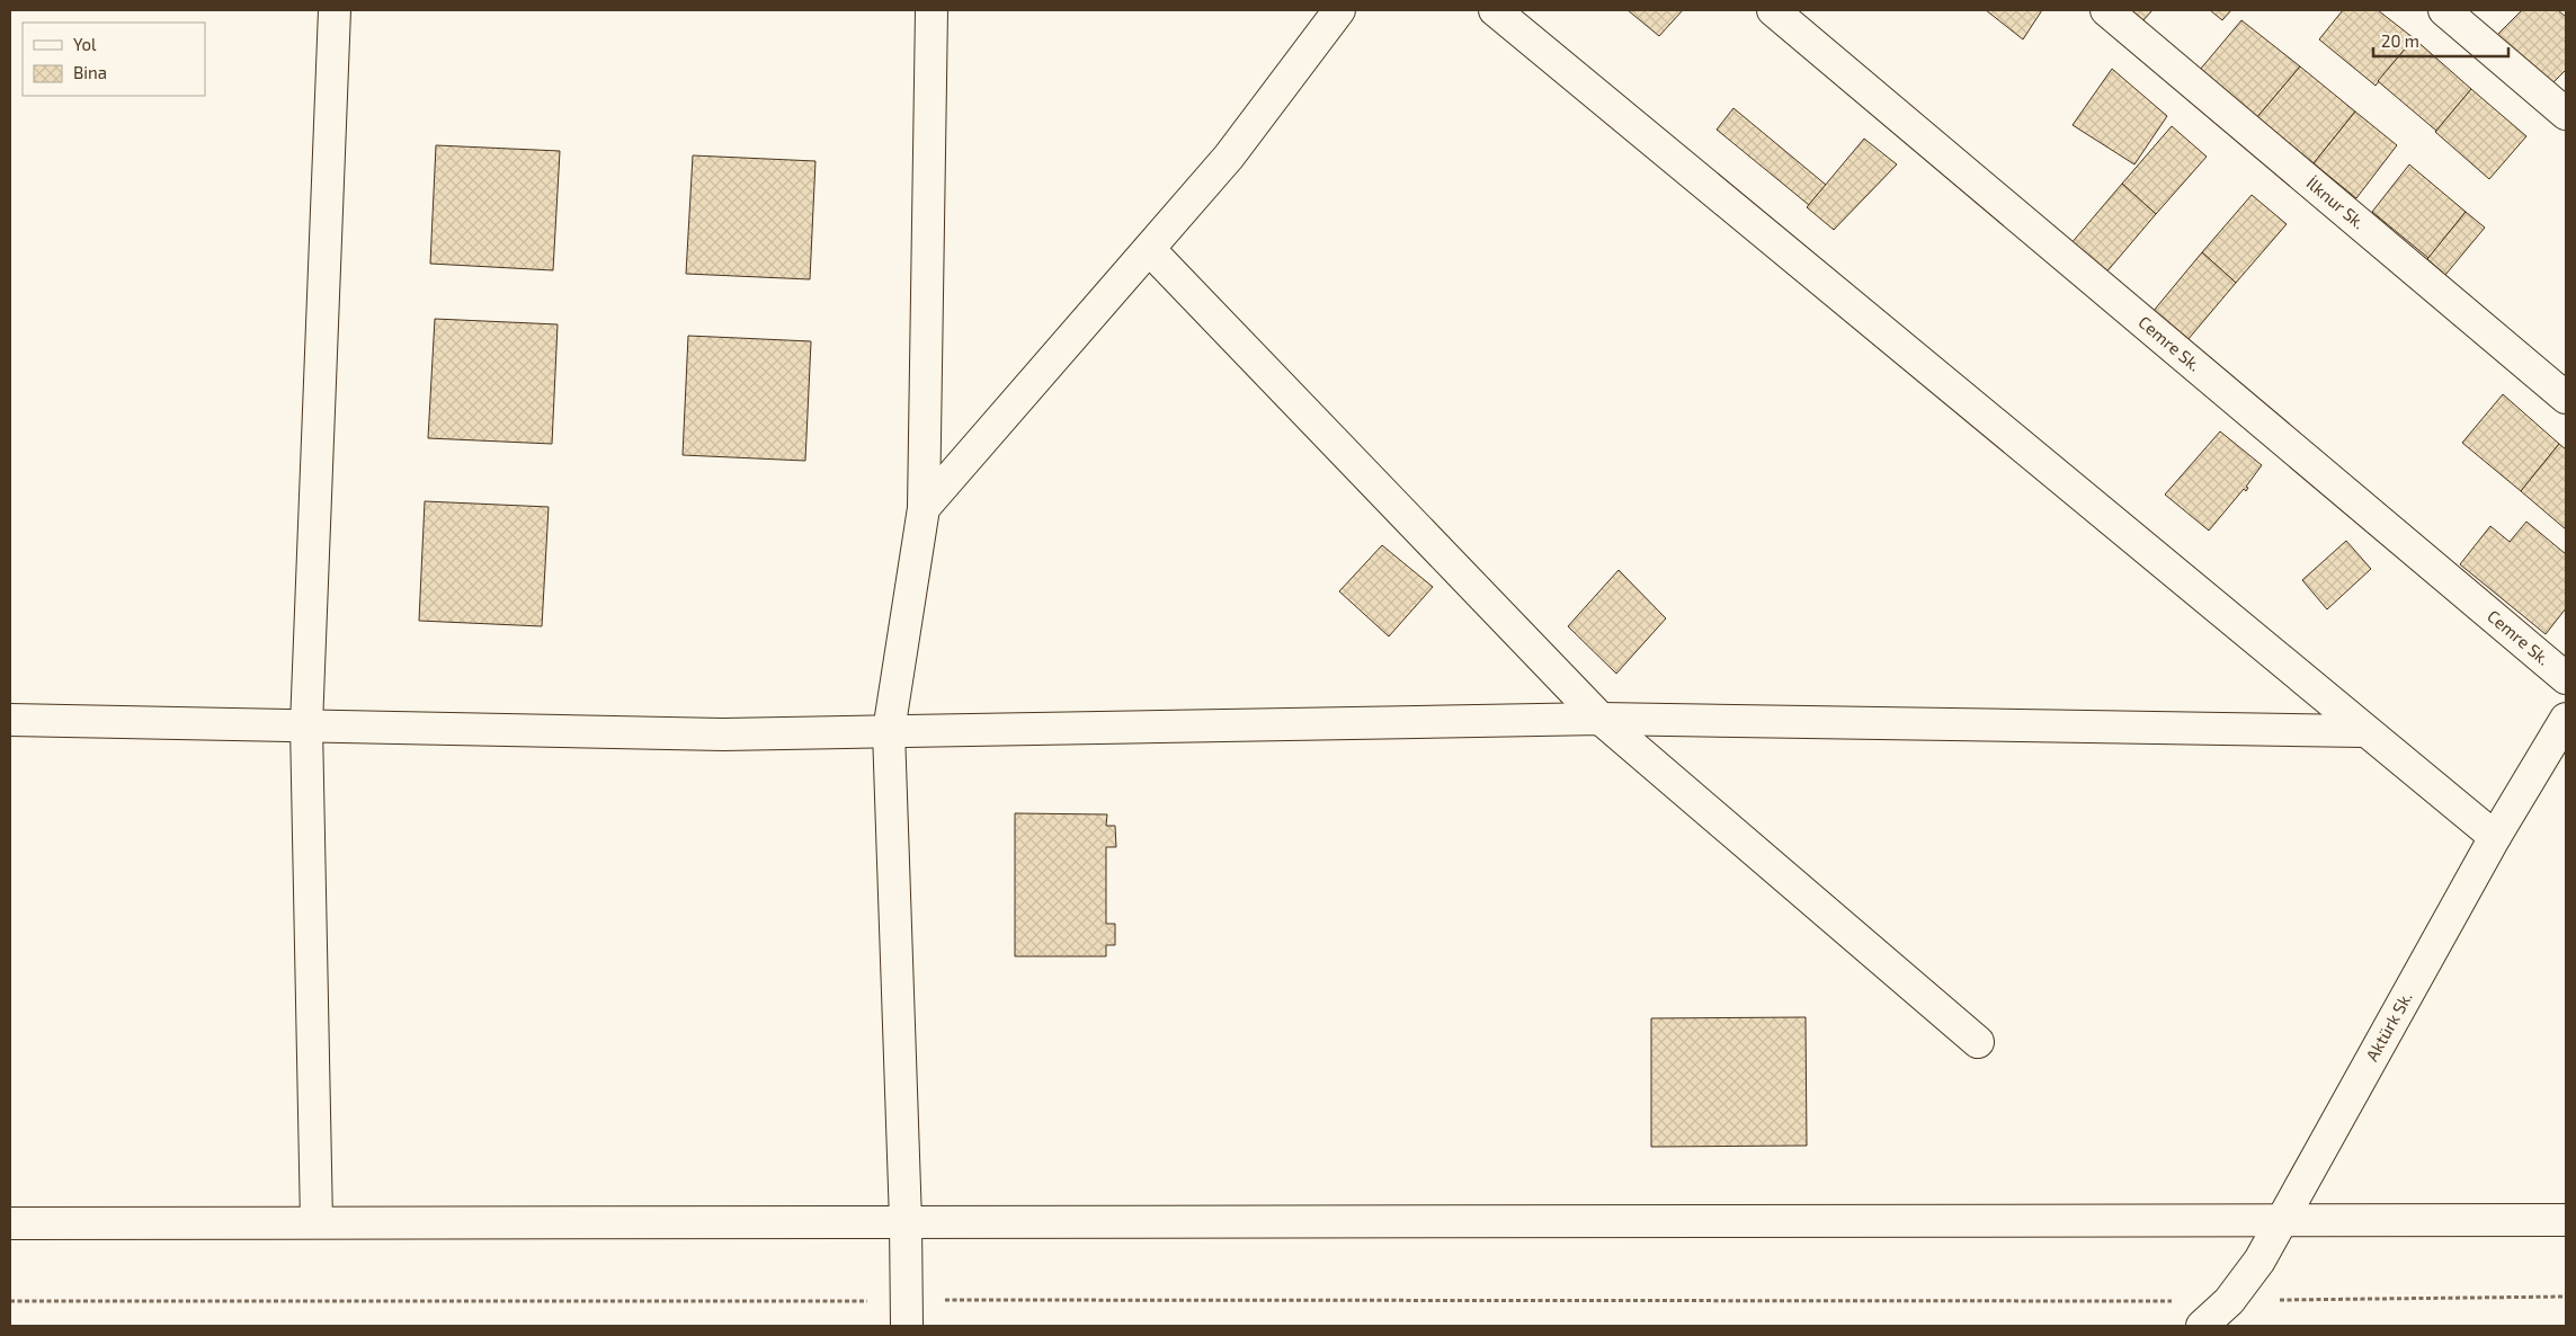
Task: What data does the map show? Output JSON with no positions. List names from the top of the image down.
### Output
{
  "streets": {
    "street": ["İlknur Sk.", "Cemre Sk.", "Aktürk Sk."]
  },
  "legend": ["Yol", "Bina"],
  "scale_bar": "20 m"
}
